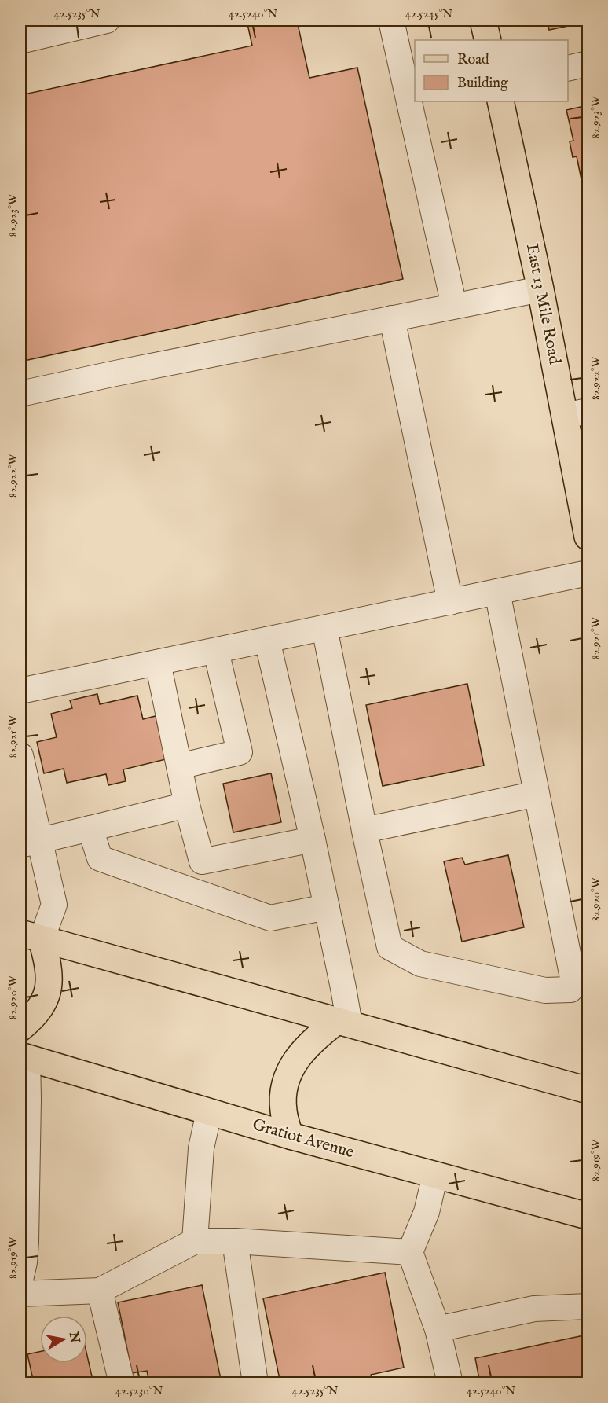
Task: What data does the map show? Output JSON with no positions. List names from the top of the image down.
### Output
{
  "streets": {
    "main road": ["East 13 Mile Road", "Gratiot Avenue"]
  },
  "legend": ["Road", "Building"],
  "north": "right",
  "coordinates": [
    "42.5235°N",
    "42.5240°N",
    "42.5245°N",
    "82.923°W",
    "82.922°W",
    "82.921°W",
    "82.920°W",
    "82.919°W",
    "42.5230°N"
  ]
}
